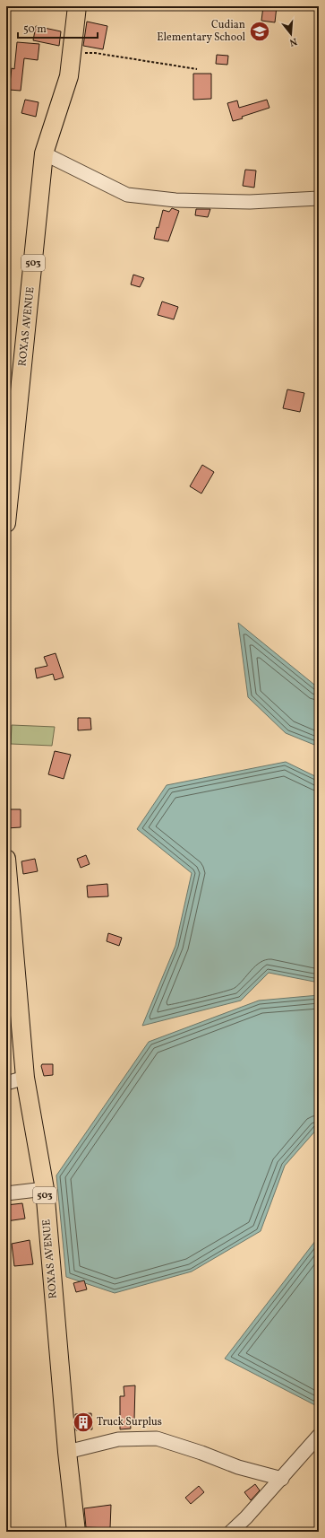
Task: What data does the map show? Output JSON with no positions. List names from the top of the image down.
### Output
{
  "streets": {
    "main road": ["503", "ROXAS AVENUE"]
  },
  "places": {
    "school or university": ["Cudian Elementary School"],
    "building": ["Truck Surplus"]
  },
  "scale_bar": "50 m",
  "north": "bottom"
}
